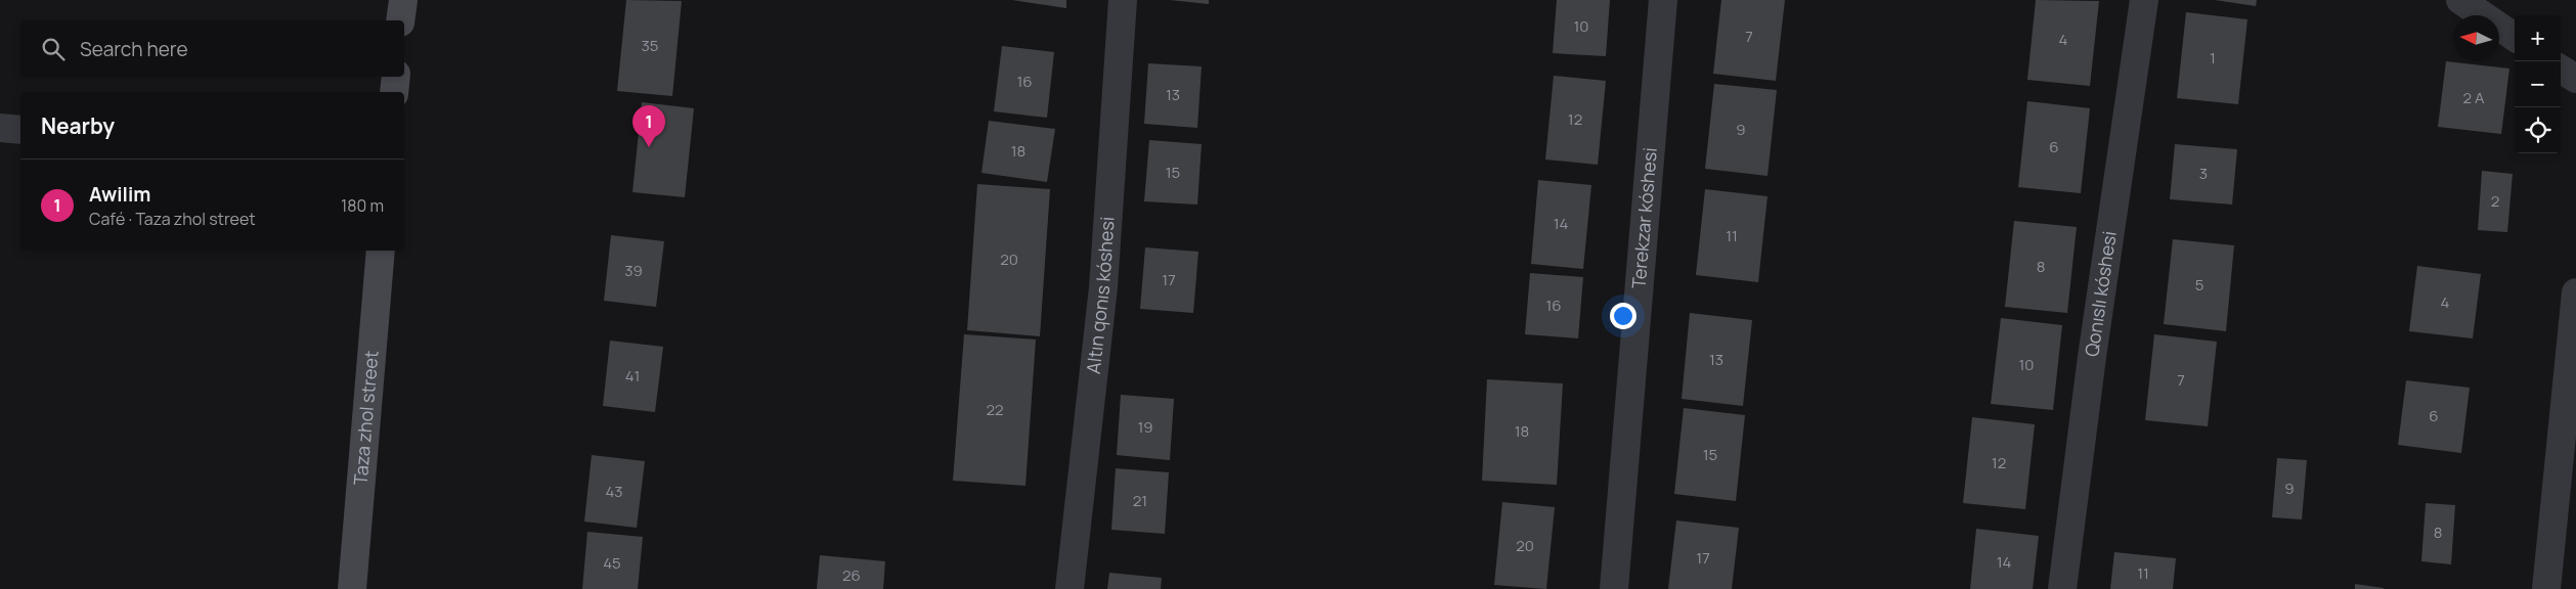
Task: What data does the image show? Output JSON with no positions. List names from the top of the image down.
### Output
{
  "streets": {
    "main road": ["Taza zhol street"],
    "street": ["Terekzar kóshesi", "Altın qonıs kóshesi", "Qonıslı kóshesi"]
  },
  "house_numbers": [
    "10",
    "7",
    "4",
    "35",
    "1",
    "16",
    "13",
    "2 А",
    "12",
    "9",
    "6",
    "18",
    "15",
    "3",
    "2",
    "14",
    "11",
    "20",
    "8",
    "39",
    "17",
    "5",
    "4",
    "16",
    "13",
    "10",
    "41",
    "7",
    "22",
    "6",
    "19",
    "18",
    "15",
    "12",
    "9",
    "43",
    "21",
    "8",
    "20",
    "17",
    "14",
    "45",
    "11",
    "26"
  ],
  "north": "left",
  "page": {
    "map_buttons": ["+", "−"],
    "search": "Search here",
    "heading": "Nearby",
    "pins": "1",
    "list": [
      {
        "mark": "1",
        "name": "Awilim",
        "note": "Café · Taza zhol street",
        "value": "180 m"
      }
    ]
  }
}
